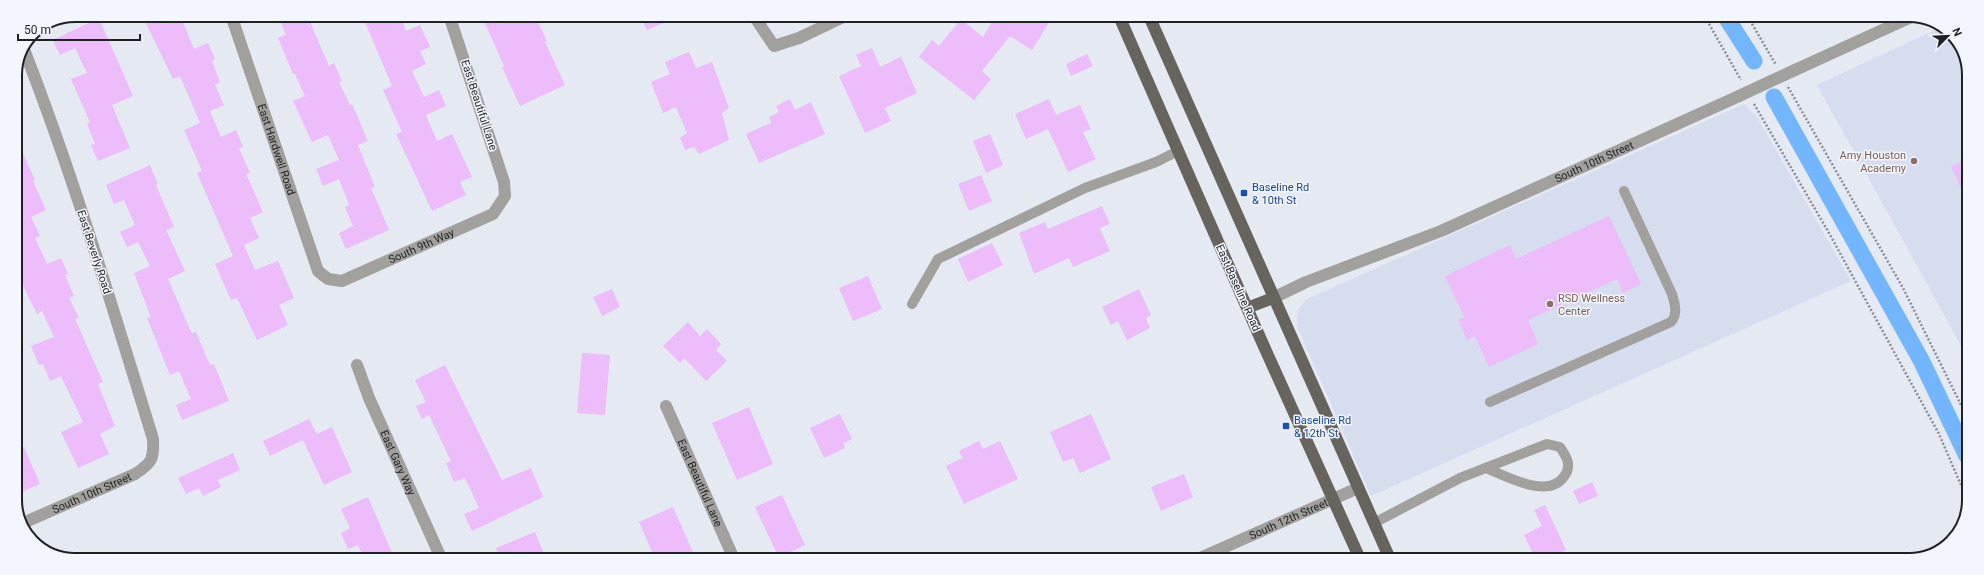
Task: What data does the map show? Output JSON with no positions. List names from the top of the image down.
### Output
{
  "streets": {
    "main road": ["East Baseline Road"],
    "street": [
      "East Beautiful Lane",
      "East Hardwell Road",
      "South 10th Street",
      "South 9th Way",
      "East Beverly Road",
      "East Gary Way",
      "South 12th Street"
    ]
  },
  "crossings": [
    ["East Beautiful Lane", "South 9th Way"],
    ["East Hardwell Road", "South 9th Way"],
    ["South 10th Street", "East Beverly Road"],
    ["East Baseline Road", "South 12th Street"]
  ],
  "places": {
    "other": ["Amy Houston Academy", "RSD Wellness Center"],
    "transit": ["Baseline Rd & 10th St", "Baseline Rd & 12th St"]
  },
  "scale_bar": "50 m",
  "north": "top right"
}
